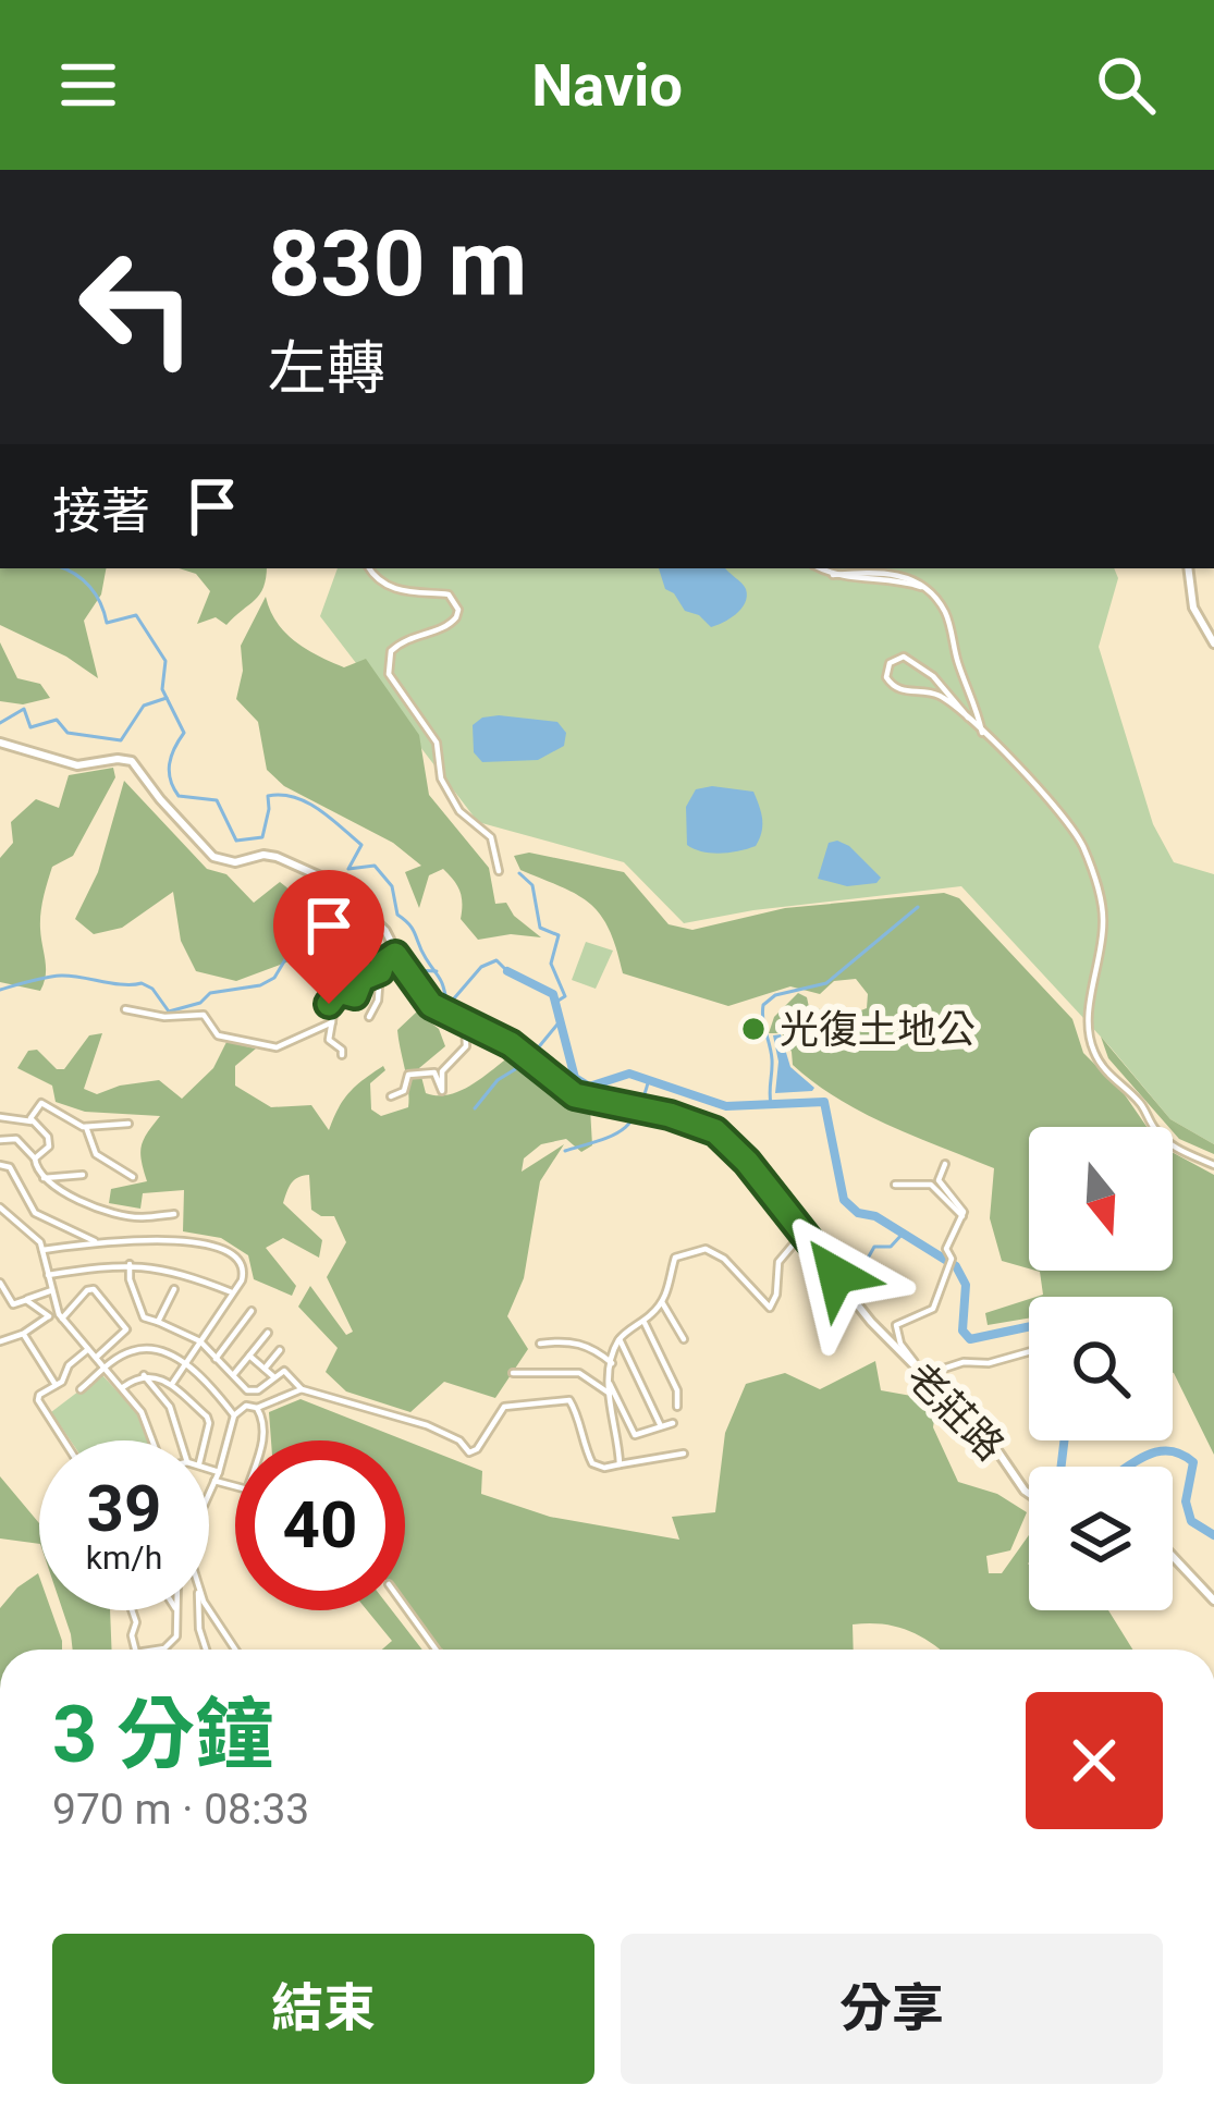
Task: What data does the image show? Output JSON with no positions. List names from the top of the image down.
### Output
{
  "streets": {
    "street": ["老莊路"]
  },
  "places": ["光復土地公"],
  "north": "bottom",
  "page": {
    "header": "Navio",
    "turn": ["830 m", "左轉"],
    "then": "接著",
    "speed": "39 km/h",
    "limit": "40",
    "heading": ["3 分鐘", "970 m · 08:33"],
    "buttons": ["結束", "分享"]
  }
}
